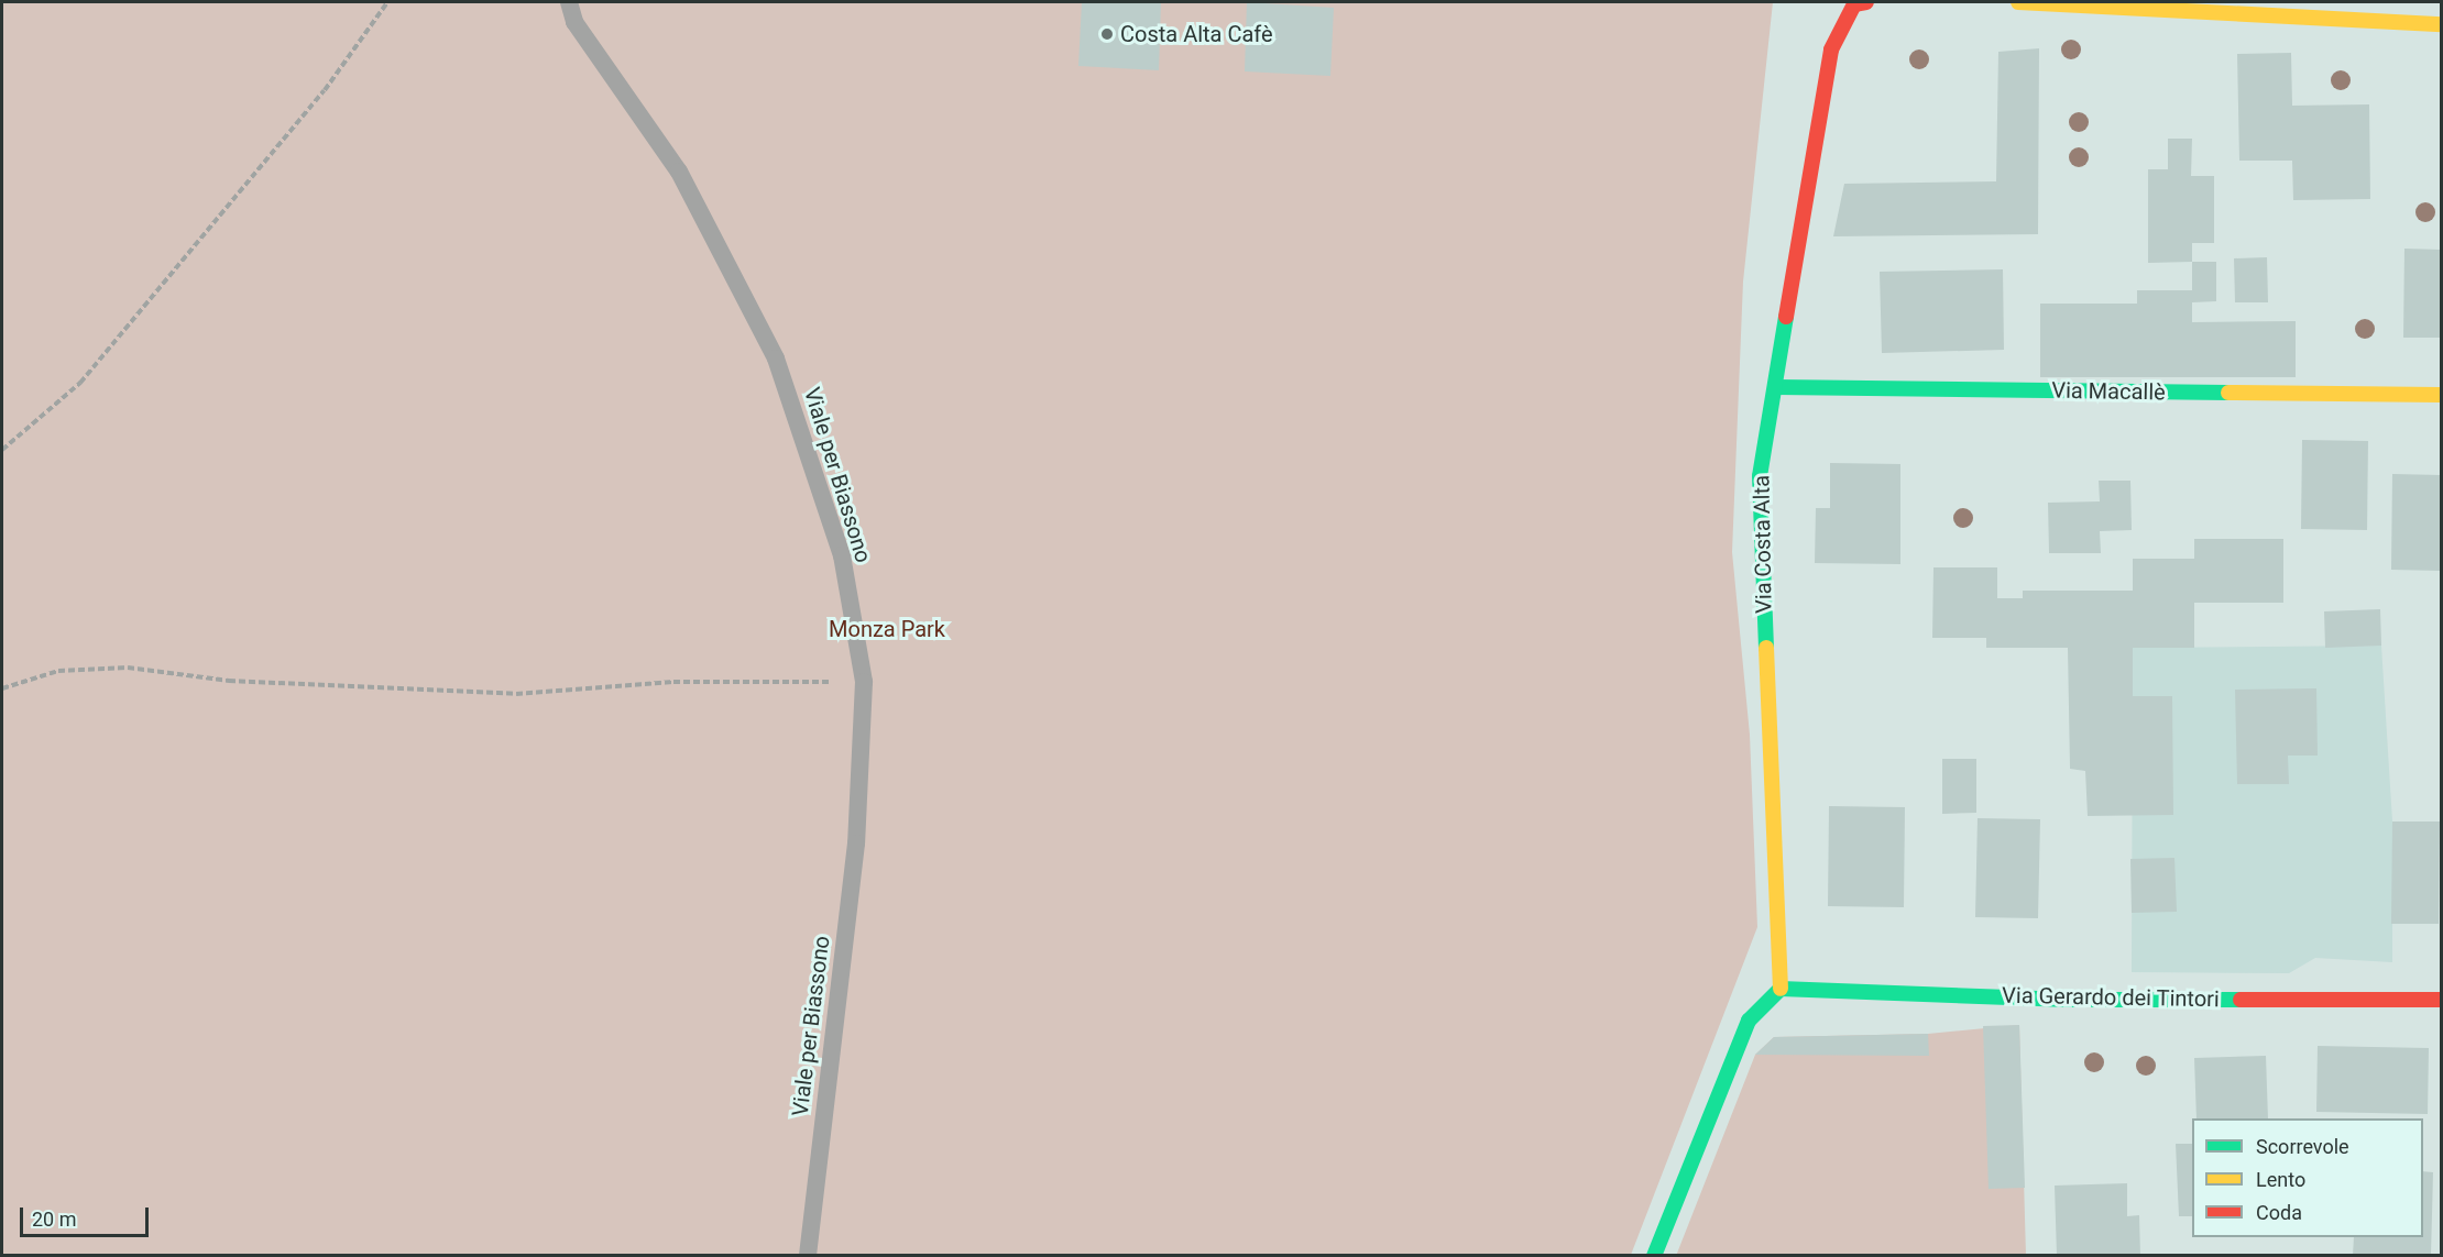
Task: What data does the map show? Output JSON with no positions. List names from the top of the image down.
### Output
{
  "streets": {
    "street": ["Via Macallè", "Via Costa Alta", "Via Gerardo dei Tintori"],
    "lane": ["Viale per Biassono"]
  },
  "crossings": [
    ["Via Macallè", "Via Costa Alta"],
    ["Via Costa Alta", "Via Gerardo dei Tintori"]
  ],
  "parks": ["Monza Park"],
  "places": ["Costa Alta Cafè"],
  "legend": ["Scorrevole", "Lento", "Coda"],
  "scale_bar": "20 m"
}
